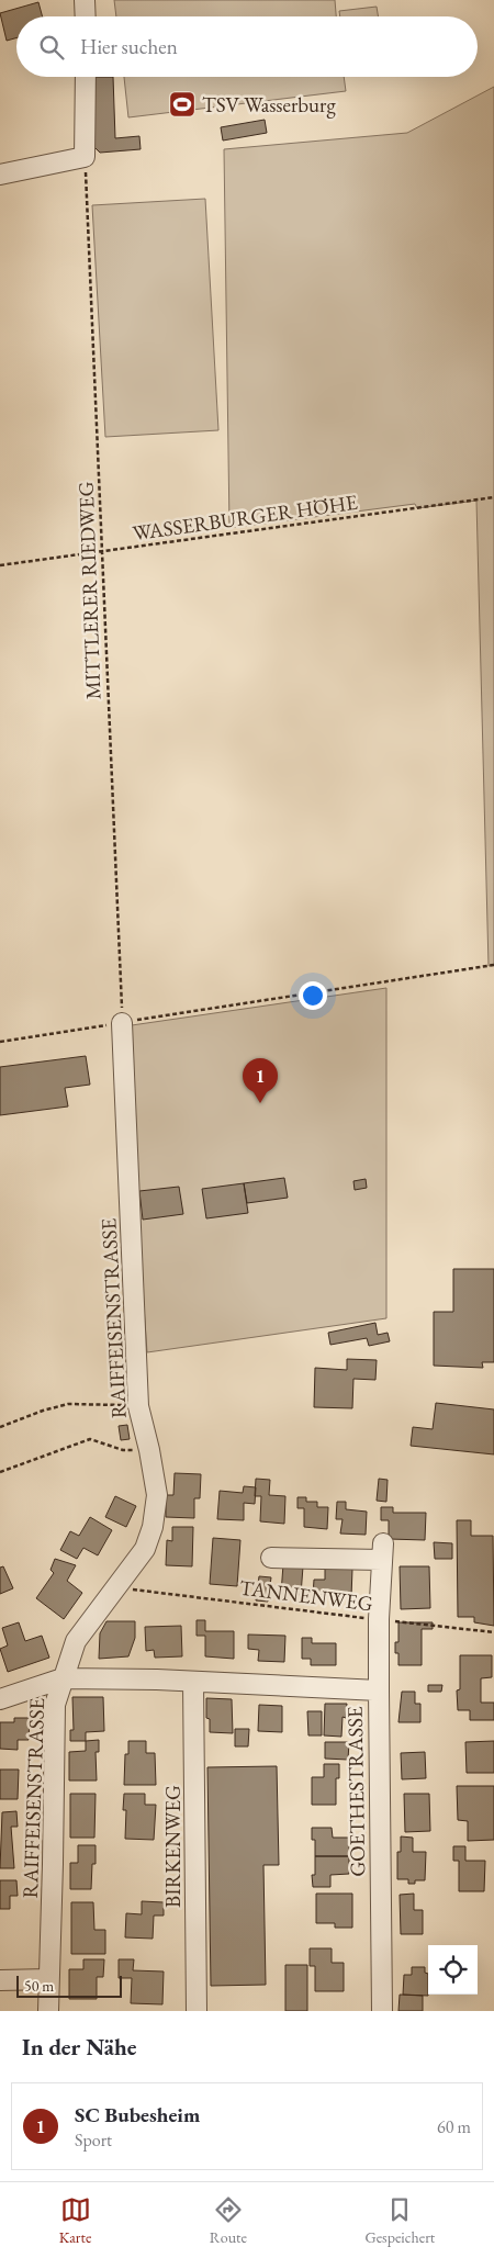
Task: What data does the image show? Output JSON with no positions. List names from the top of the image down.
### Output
{
  "streets": {
    "street": ["RAIFFEISENSTRASSE", "GOETHESTRASSE", "BIRKENWEG"],
    "path": ["WASSERBURGER HÖHE", "MITTLERER RIEDWEG", "TANNENWEG"]
  },
  "crossings": [
    ["WASSERBURGER HÖHE", "MITTLERER RIEDWEG"],
    ["MITTLERER RIEDWEG", "RAIFFEISENSTRASSE"],
    ["RAIFFEISENSTRASSE", "TANNENWEG"],
    ["RAIFFEISENSTRASSE", "GOETHESTRASSE"],
    ["GOETHESTRASSE", "BIRKENWEG"]
  ],
  "places": {
    "sports": ["TSV Wasserburg"]
  },
  "scale_bar": "50 m",
  "page": {
    "search": "Hier suchen",
    "pins": "1",
    "scale": "50 m",
    "heading": "In der Nähe",
    "list": [
      {
        "mark": "1",
        "name": "SC Bubesheim",
        "note": "Sport",
        "value": "60 m"
      }
    ],
    "nav": ["Karte", "Route", "Gespeichert"]
  }
}
